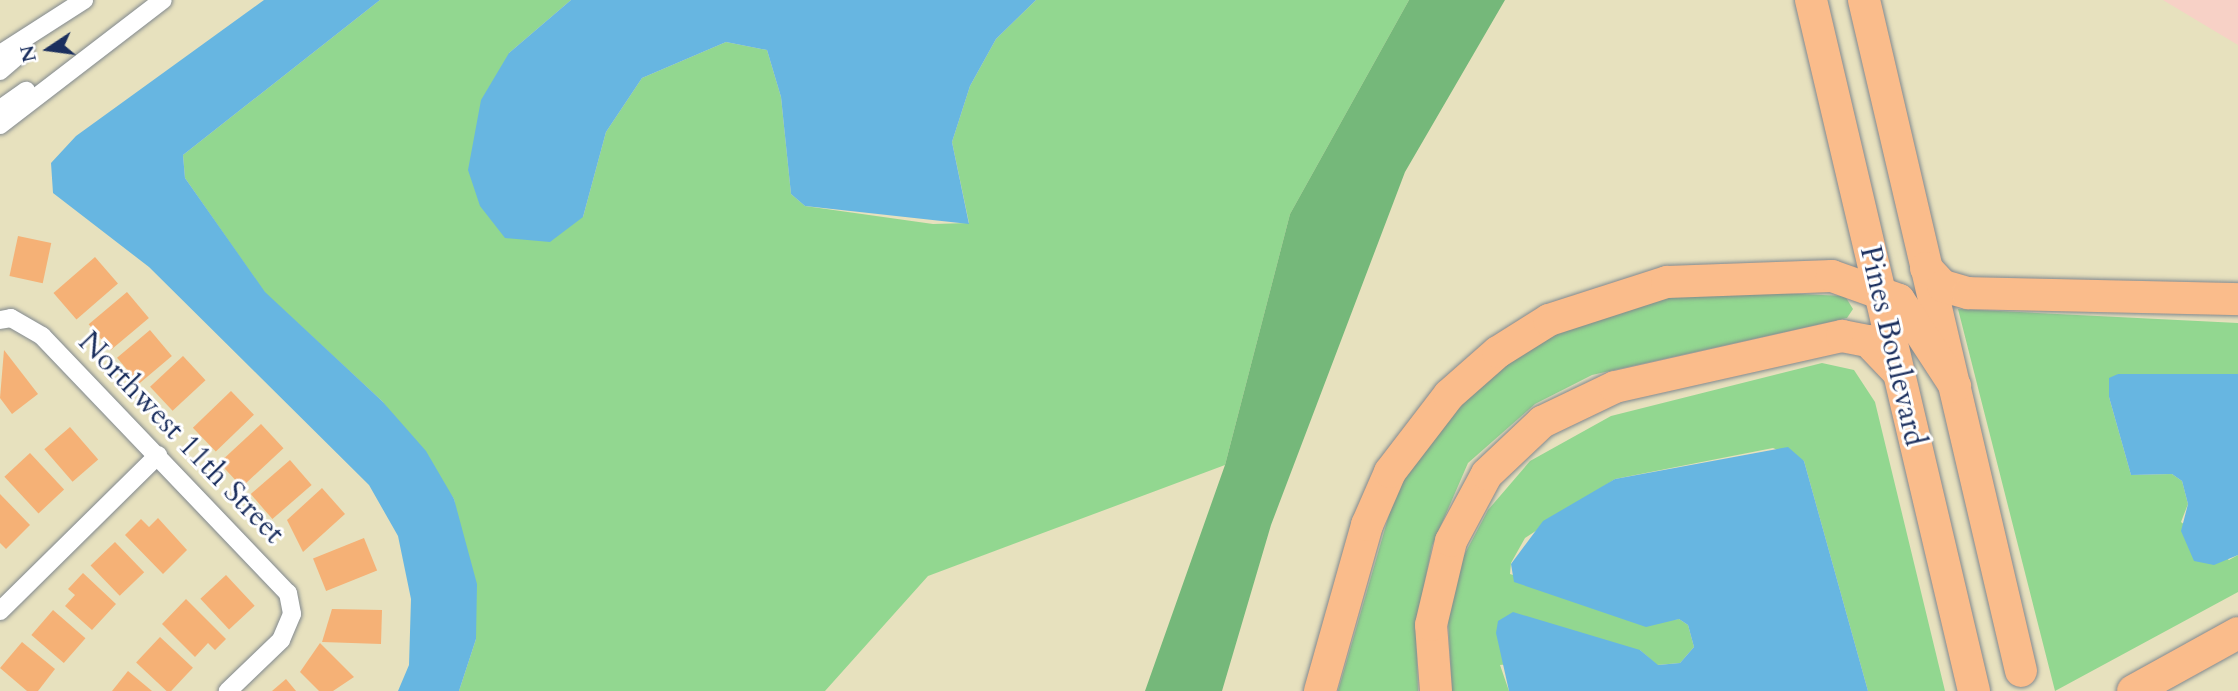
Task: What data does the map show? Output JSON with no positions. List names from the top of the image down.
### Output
{
  "streets": {
    "highway": ["Pines Boulevard"],
    "street": ["Northwest 11th Street"]
  },
  "north": "left"
}
